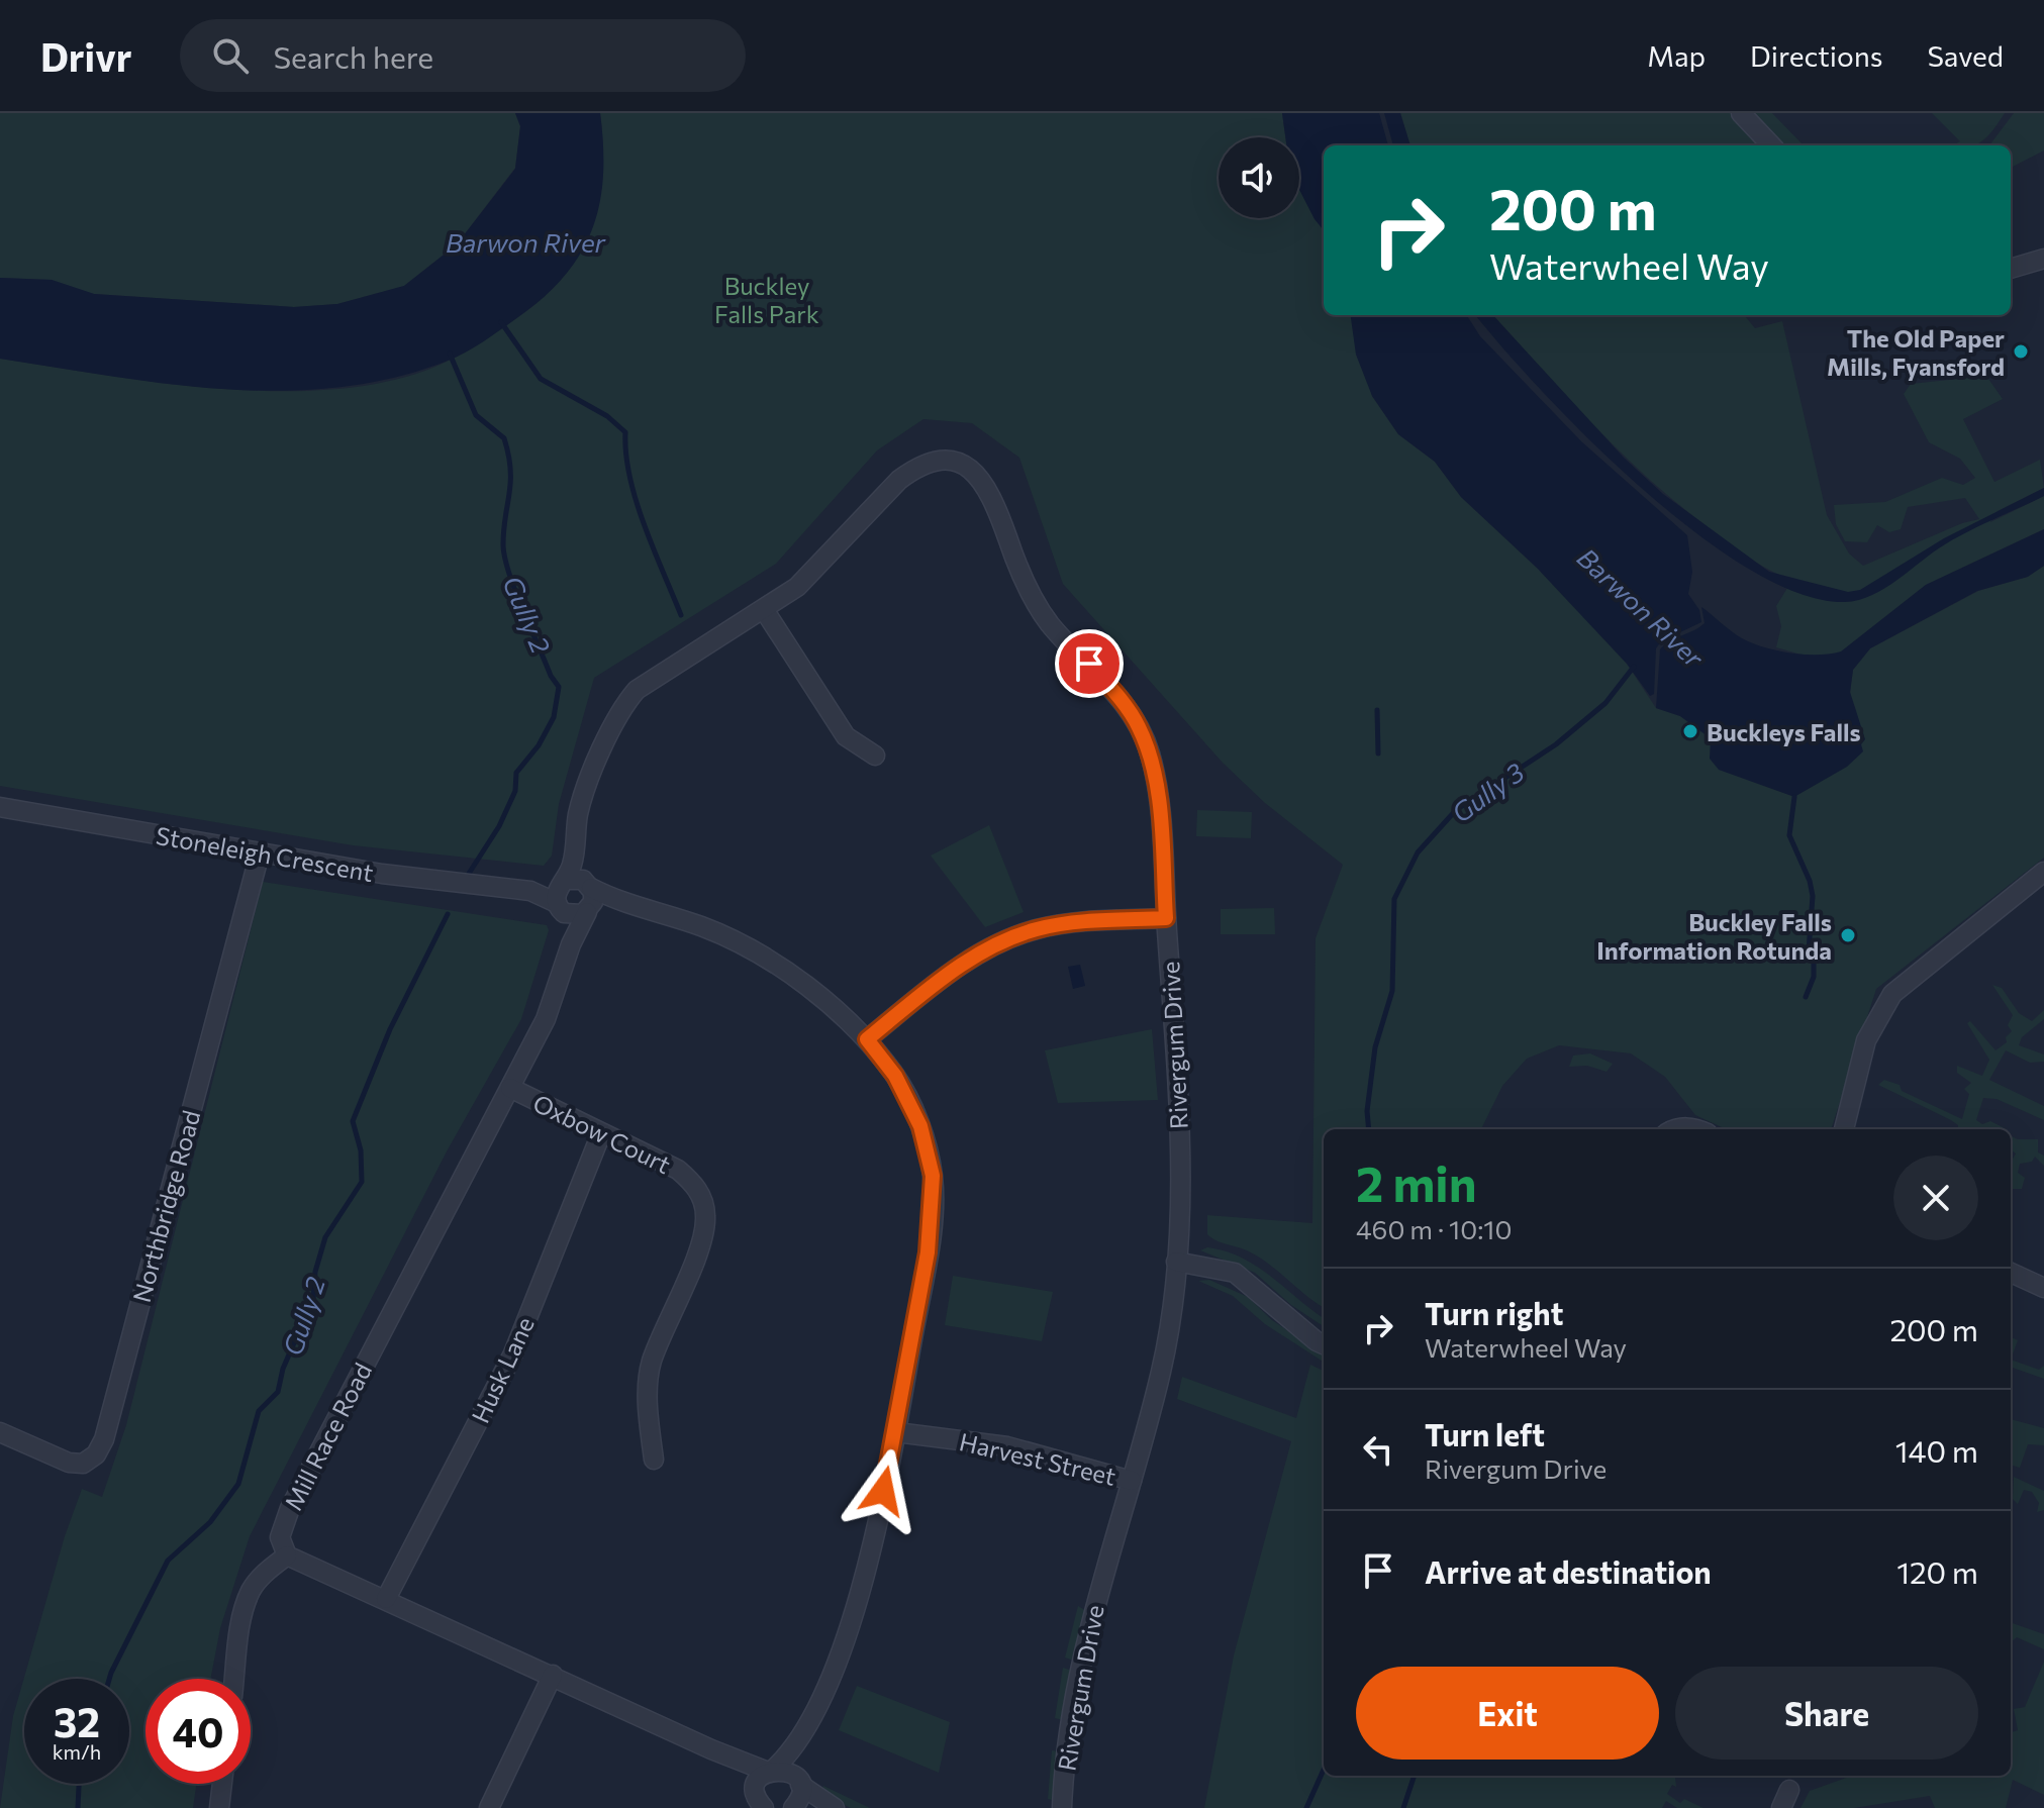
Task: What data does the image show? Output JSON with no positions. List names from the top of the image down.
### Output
{
  "streets": {
    "street": [
      "Stoneleigh Crescent",
      "Rivergum Drive",
      "Oxbow Court",
      "Northbridge Road",
      "Husk Lane",
      "Mill Race Road",
      "Harvest Street"
    ]
  },
  "crossings": [
    ["Stoneleigh Crescent", "Rivergum Drive"],
    ["Stoneleigh Crescent", "Northbridge Road"],
    ["Stoneleigh Crescent", "Mill Race Road"],
    ["Stoneleigh Crescent", "Harvest Street"],
    ["Rivergum Drive", "Mill Race Road"],
    ["Rivergum Drive", "Harvest Street"],
    ["Oxbow Court", "Husk Lane"],
    ["Oxbow Court", "Mill Race Road"]
  ],
  "water": ["Barwon River", "Gully 2", "Gully 3"],
  "parks": ["Buckley Falls Park"],
  "places": ["The Old Paper Mills, Fyansford", "Buckleys Falls", "Buckley Falls Information Rotunda"],
  "page": {
    "header": "Drivr",
    "search": "Search here",
    "nav": ["Map", "Directions", "Saved"],
    "turn": ["200 m", "Waterwheel Way"],
    "heading": ["2 min", "460 m · 10:10"],
    "list": [
      {
        "name": "Turn right",
        "note": "Waterwheel Way",
        "value": "200 m"
      },
      {
        "name": "Turn left",
        "note": "Rivergum Drive",
        "value": "140 m"
      },
      {
        "name": "Arrive at destination",
        "value": "120 m"
      }
    ],
    "buttons": ["Exit", "Share"],
    "speed": "32 km/h",
    "limit": "40"
  }
}
